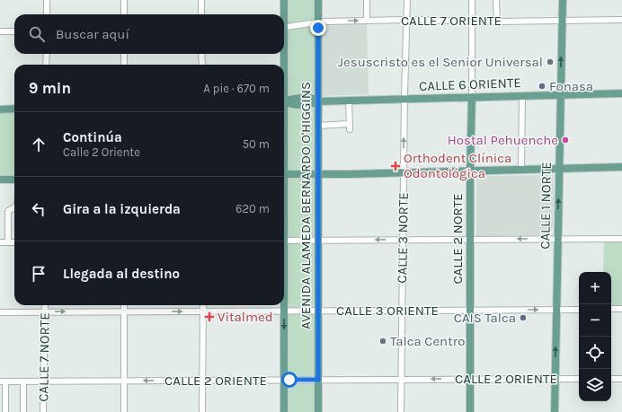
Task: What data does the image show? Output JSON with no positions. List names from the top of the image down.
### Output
{
  "streets": {
    "main road": [
      "CALLE 6 ORIENTE",
      "AVENIDA ALAMEDA BERNARDO O'HIGGINS",
      "CALLE 1 NORTE",
      "CALLE 2 NORTE"
    ],
    "street": [
      "CALLE 7 ORIENTE",
      "CALLE 3 NORTE",
      "CALLE 3 ORIENTE",
      "CALLE 7 NORTE",
      "CALLE 2 ORIENTE"
    ]
  },
  "crossings": [
    ["CALLE 7 ORIENTE", "AVENIDA ALAMEDA BERNARDO O'HIGGINS"],
    ["CALLE 7 ORIENTE", "CALLE 1 NORTE"],
    ["CALLE 7 ORIENTE", "CALLE 3 NORTE"],
    ["CALLE 7 ORIENTE", "CALLE 2 NORTE"],
    ["CALLE 6 ORIENTE", "AVENIDA ALAMEDA BERNARDO O'HIGGINS"],
    ["CALLE 6 ORIENTE", "CALLE 1 NORTE"],
    ["CALLE 6 ORIENTE", "CALLE 3 NORTE"],
    ["CALLE 6 ORIENTE", "CALLE 2 NORTE"],
    ["AVENIDA ALAMEDA BERNARDO O'HIGGINS", "CALLE 3 ORIENTE"],
    ["AVENIDA ALAMEDA BERNARDO O'HIGGINS", "CALLE 2 ORIENTE"],
    ["CALLE 1 NORTE", "CALLE 3 ORIENTE"],
    ["CALLE 1 NORTE", "CALLE 2 ORIENTE"],
    ["CALLE 3 NORTE", "CALLE 3 ORIENTE"],
    ["CALLE 3 NORTE", "CALLE 2 ORIENTE"],
    ["CALLE 2 NORTE", "CALLE 3 ORIENTE"],
    ["CALLE 2 NORTE", "CALLE 2 ORIENTE"],
    ["CALLE 3 ORIENTE", "CALLE 7 NORTE"],
    ["CALLE 7 NORTE", "CALLE 2 ORIENTE"]
  ],
  "one_way": ["CALLE 1 NORTE", "CALLE 3 ORIENTE"],
  "places": {
    "other": [
      "Jesuscristo es el Senior Universal",
      "Fonasa",
      "Hostal Pehuenche",
      "CAIS Talca",
      "Talca Centro"
    ],
    "health": ["Orthodent Clínica Odontológica", "Vitalmed"]
  },
  "page": {
    "search": "Buscar aquí",
    "heading": ["9 min", "A pie · 670 m"],
    "list": [
      ["Continúa", "Calle 2 Oriente", "50 m"],
      ["Gira a la izquierda", "620 m"],
      "Llegada al destino"
    ],
    "map_buttons": ["+", "−"]
  }
}
